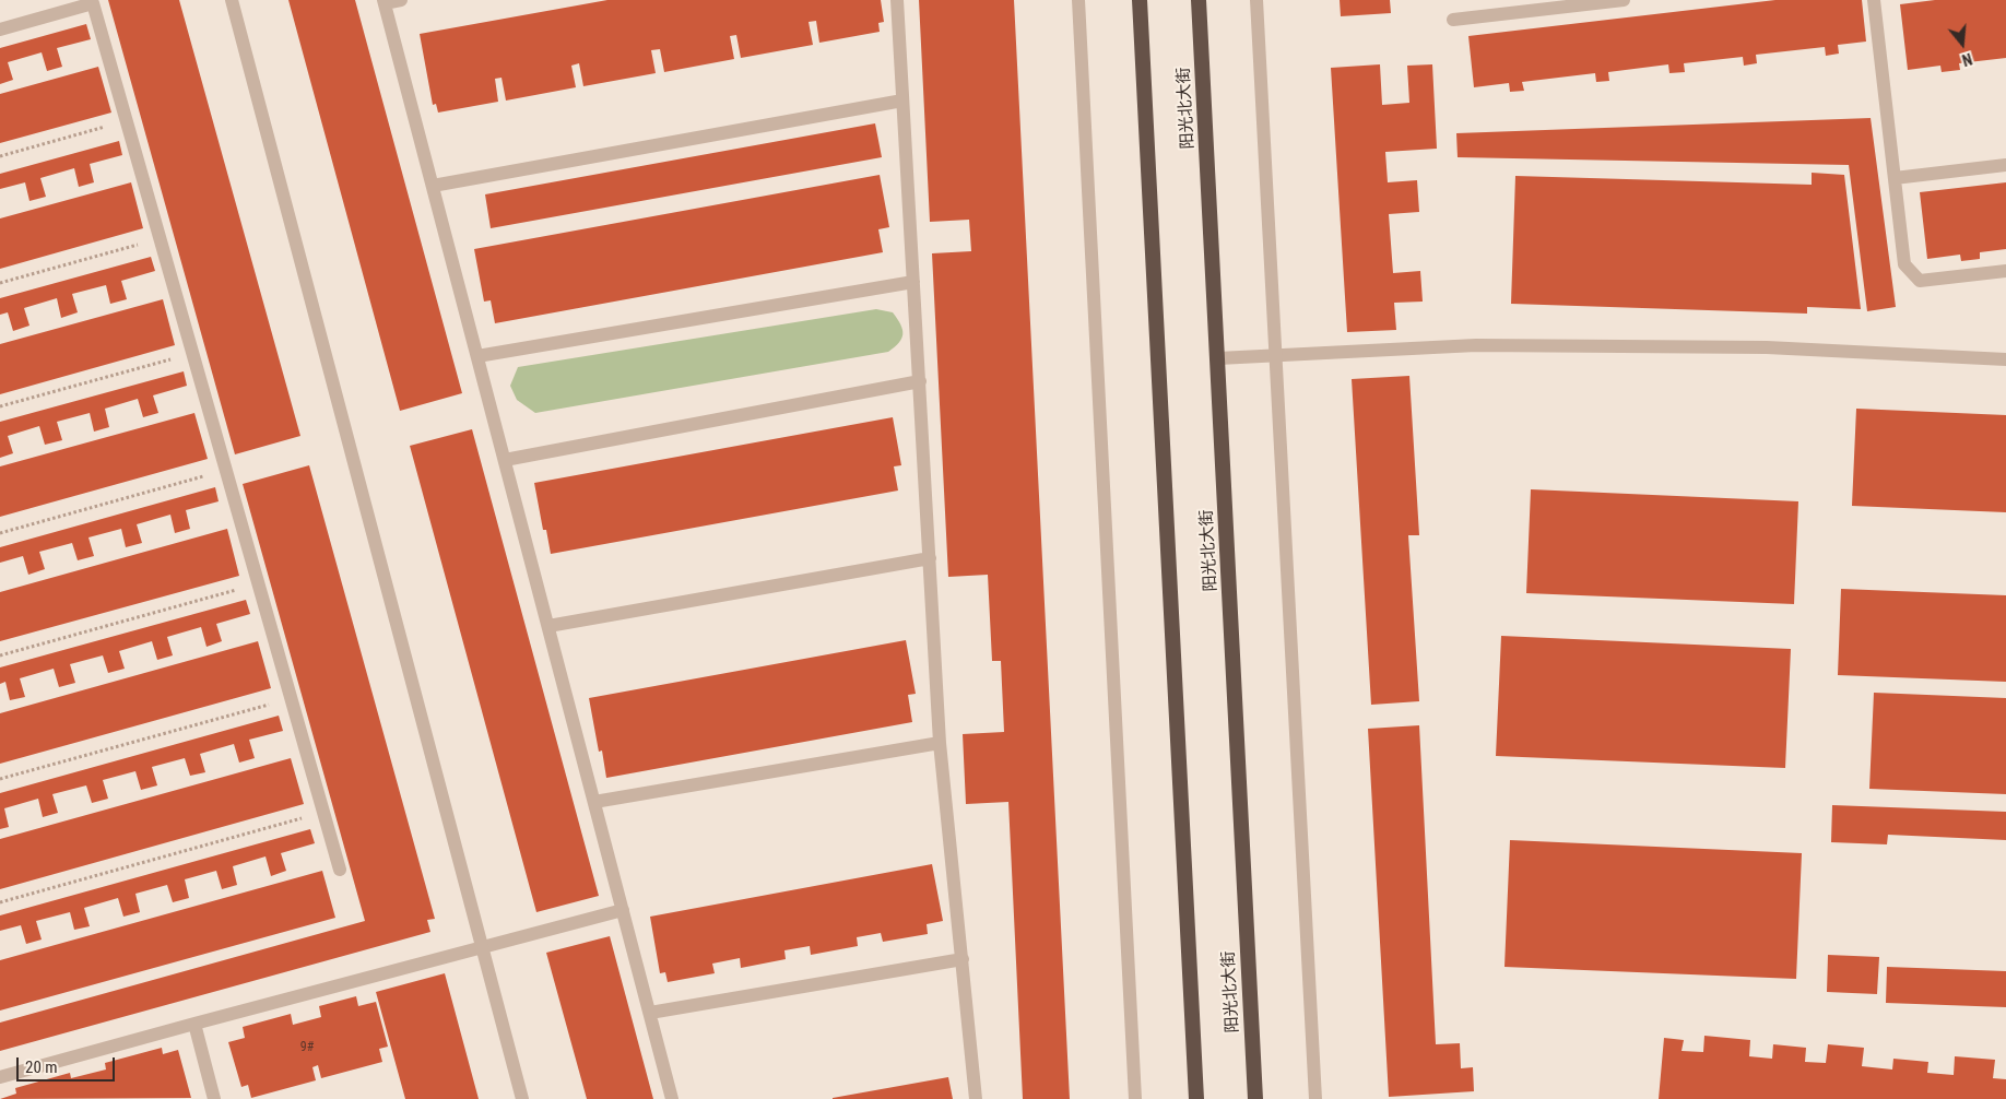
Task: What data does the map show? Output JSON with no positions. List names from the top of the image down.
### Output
{
  "streets": {
    "highway": ["阳光北大街"]
  },
  "house_numbers": ["9#"],
  "scale_bar": "20 m",
  "north": "bottom"
}
